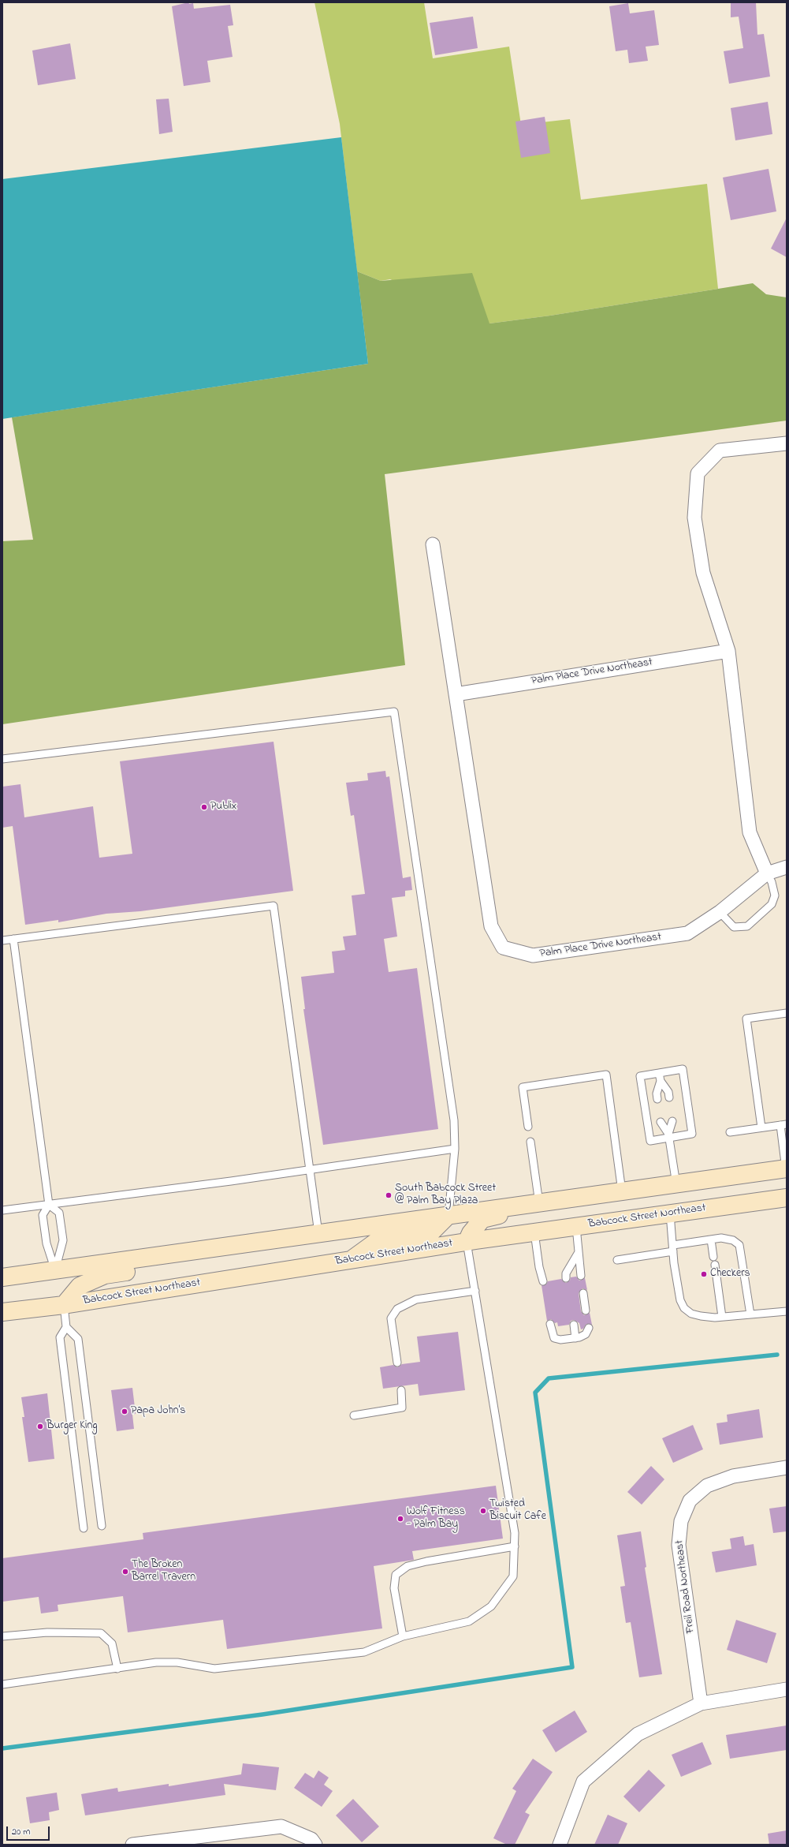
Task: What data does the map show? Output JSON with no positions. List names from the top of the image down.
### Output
{
  "streets": {
    "main road": ["Babcock Street Northeast"],
    "street": ["Palm Place Drive Northeast", "Freil Road Northeast"]
  },
  "places": [
    "Publix",
    "South Babcock Street @ Palm Bay Plaza",
    "Checkers",
    "Papa John's",
    "Burger King",
    "Twisted Biscuit Cafe",
    "Wolf Fitness - Palm Bay",
    "The Broken Barrel Travern"
  ],
  "scale_bar": "20 m"
}
